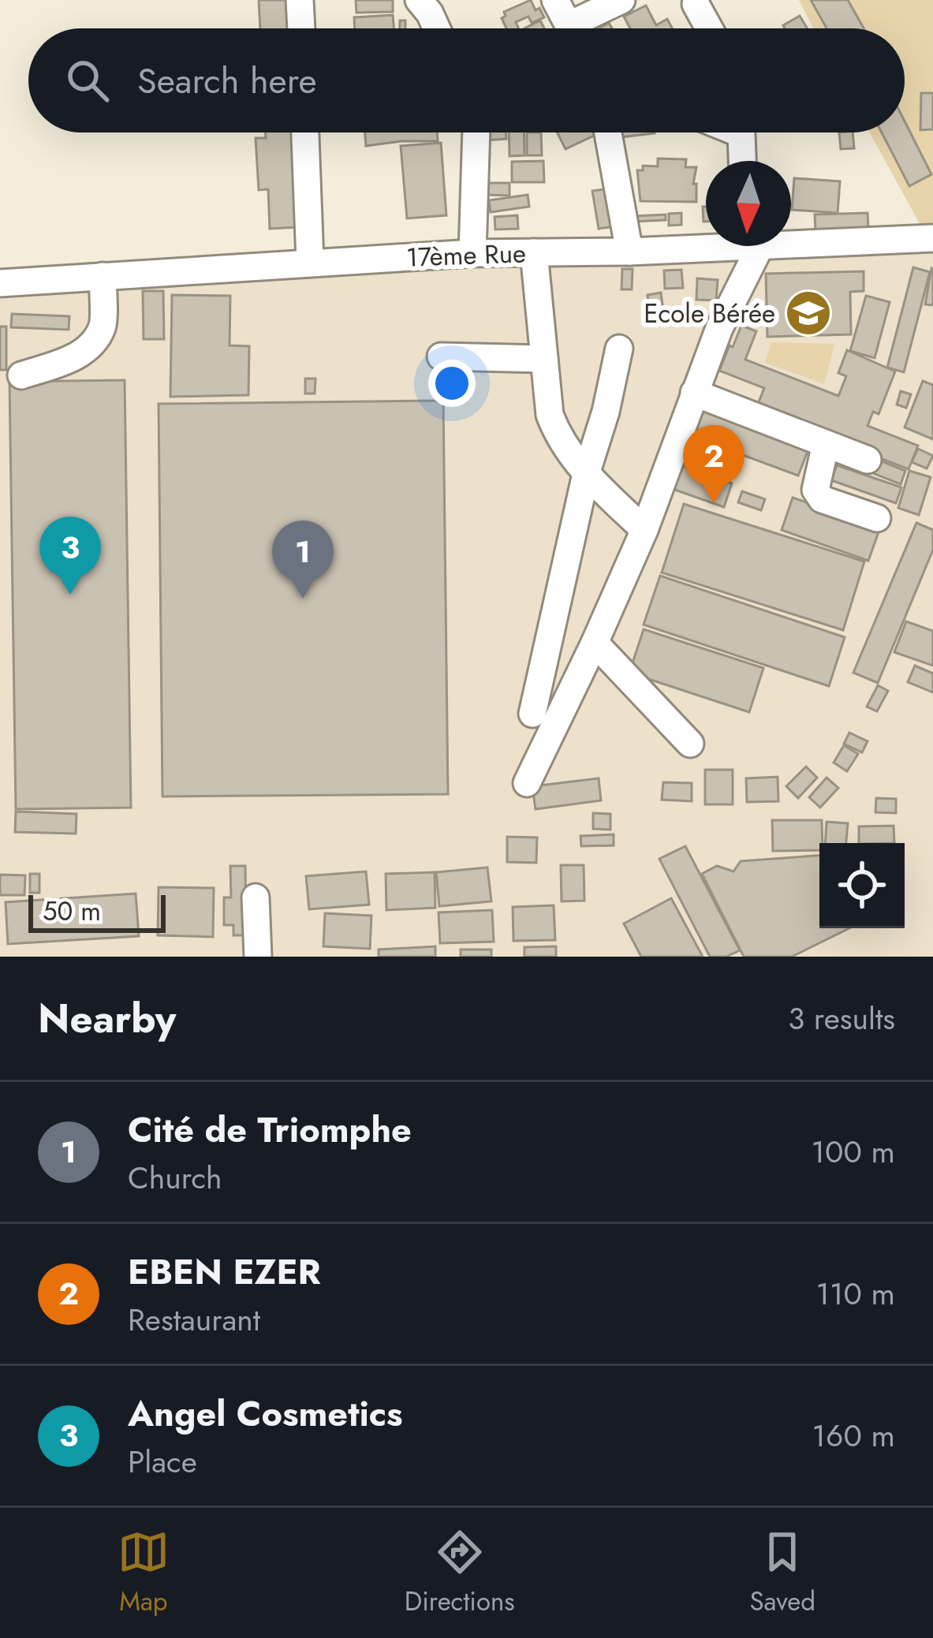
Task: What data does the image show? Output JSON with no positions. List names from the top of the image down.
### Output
{
  "streets": {
    "street": ["17ème Rue"]
  },
  "places": {
    "school or university": ["Ecole Bérée"]
  },
  "scale_bar": "50 m",
  "north": "bottom",
  "page": {
    "search": "Search here",
    "pins": ["2", "3", "1"],
    "scale": "50 m",
    "heading": ["Nearby", "3 results"],
    "list": [
      {
        "mark": "1",
        "name": "Cité de Triomphe",
        "note": "Church",
        "value": "100 m"
      },
      {
        "mark": "2",
        "name": "EBEN EZER",
        "note": "Restaurant",
        "value": "110 m"
      },
      {
        "mark": "3",
        "name": "Angel Cosmetics",
        "note": "Place",
        "value": "160 m"
      }
    ],
    "nav": ["Map", "Directions", "Saved"]
  }
}
